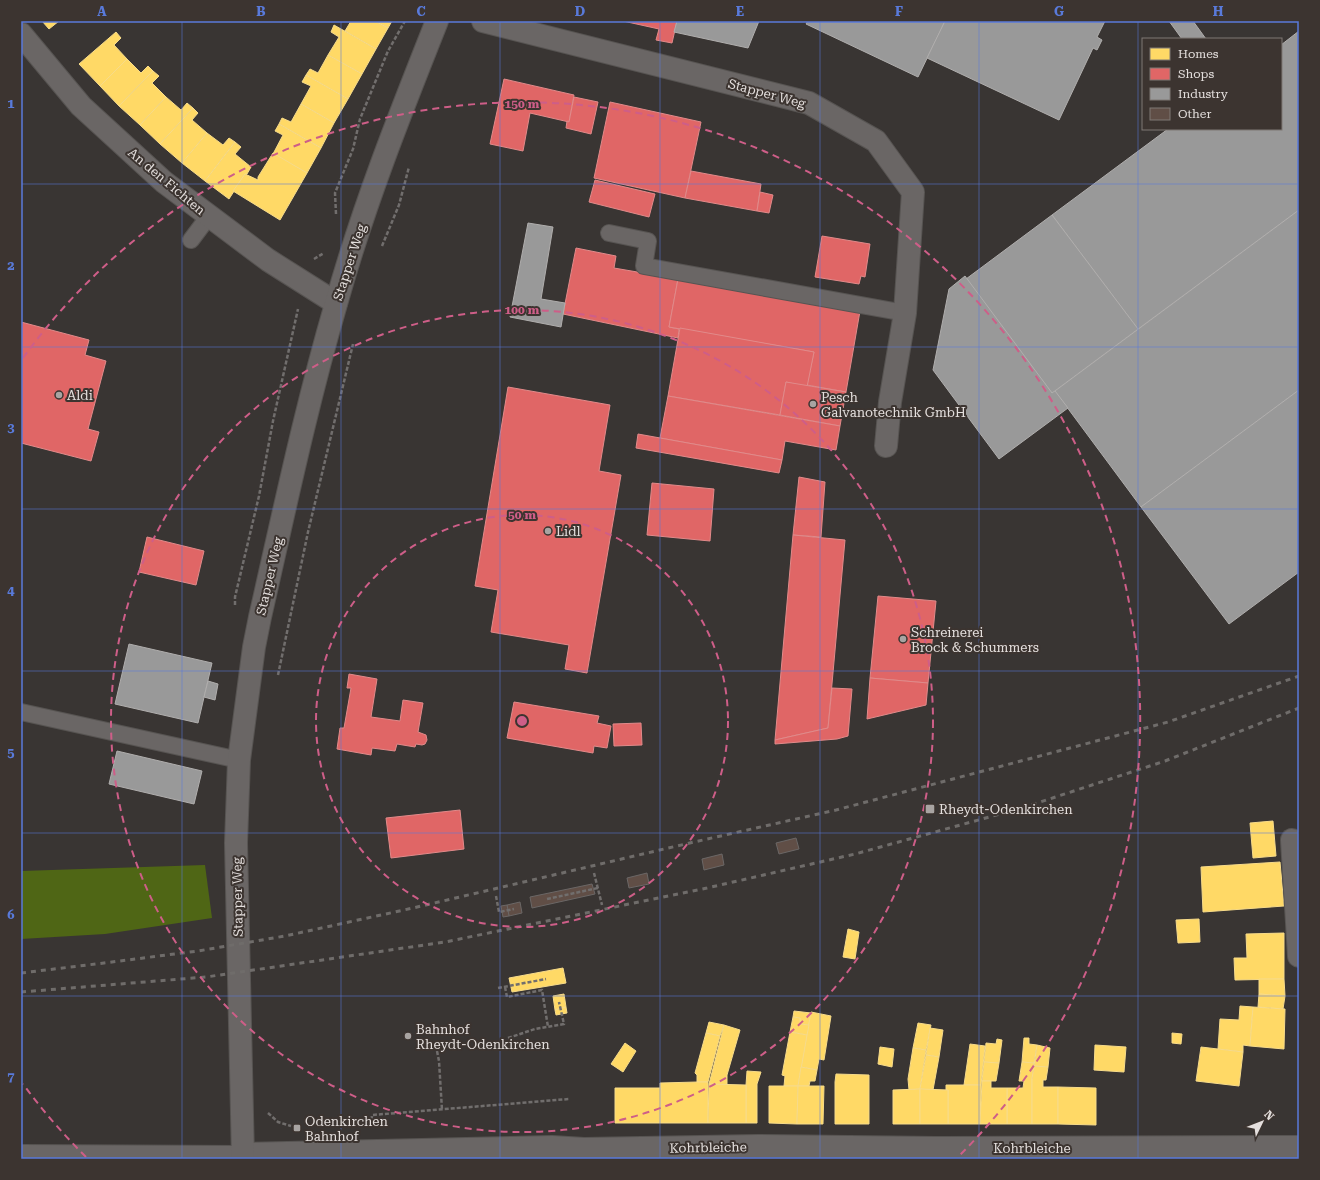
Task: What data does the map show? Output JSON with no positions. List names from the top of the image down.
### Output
{
  "streets": {
    "street": ["Stapper Weg", "An den Fichten", "Kohrbleiche"]
  },
  "crossings": [
    ["Stapper Weg", "An den Fichten"],
    ["Stapper Weg", "Kohrbleiche"]
  ],
  "places": {
    "other": [
      "Aldi",
      "Pesch Galvanotechnik GmbH",
      "Lidl",
      "Schreinerei Brock & Schummers",
      "Bahnhof Rheydt-Odenkirchen"
    ],
    "transit": ["Rheydt-Odenkirchen", "Odenkirchen Bahnhof"]
  },
  "legend": [
    "Homes",
    "Shops",
    "Industry",
    "Other"
  ],
  "north": "top right",
  "grid": {
    "columns": [
      "A",
      "B",
      "C",
      "D",
      "E",
      "F",
      "G",
      "H"
    ],
    "rows": [
      "1",
      "2",
      "3",
      "4",
      "5",
      "6",
      "7"
    ]
  },
  "rings": ["150 m", "100 m", "50 m"]
}
